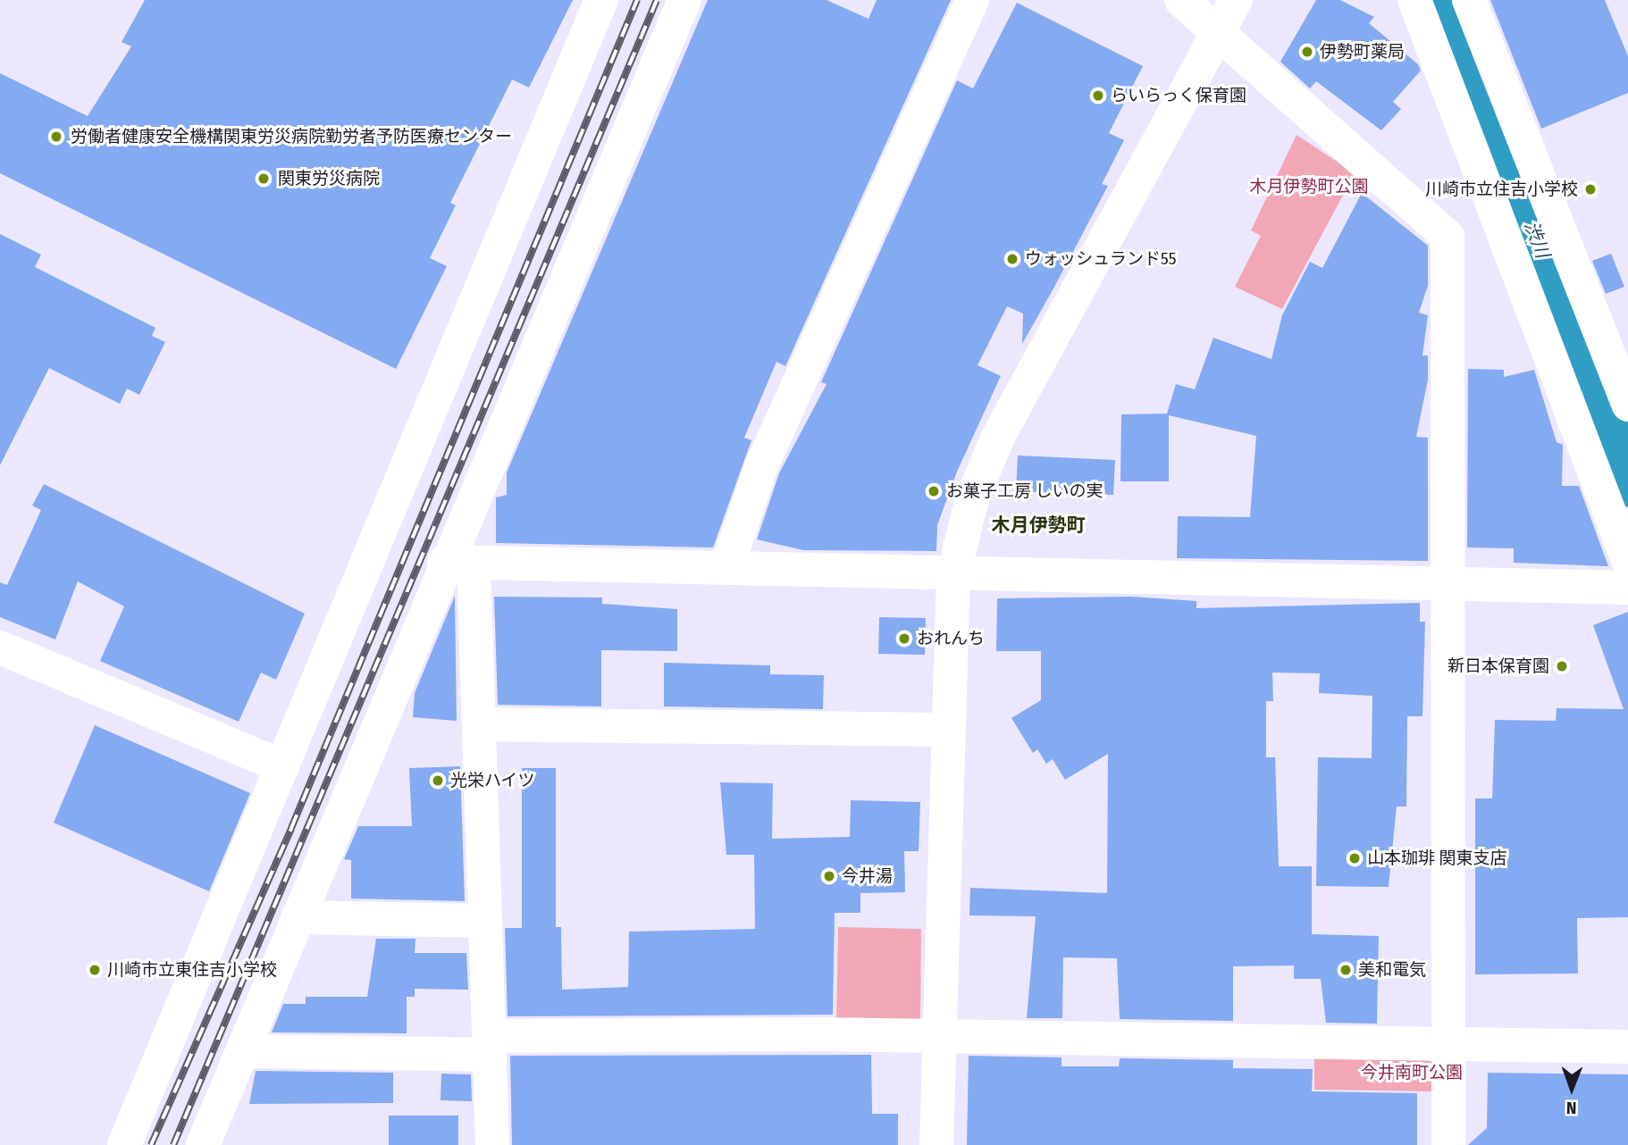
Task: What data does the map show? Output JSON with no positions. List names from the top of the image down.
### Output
{
  "districts": ["木月伊勢町"],
  "water": ["渋川"],
  "parks": ["木月伊勢町公園", "今井南町公園"],
  "places": [
    "伊勢町薬局",
    "らいらっく保育園",
    "労働者健康安全機構関東労災病院勤労者予防医療センター",
    "関東労災病院",
    "川崎市立住吉小学校",
    "ウォッシュランド55",
    "お菓子工房 しいの実",
    "おれんち",
    "新日本保育園",
    "光栄ハイツ",
    "山本珈琲 関東支店",
    "今井湯",
    "川崎市立東住吉小学校",
    "美和電気"
  ],
  "north": "bottom"
}
